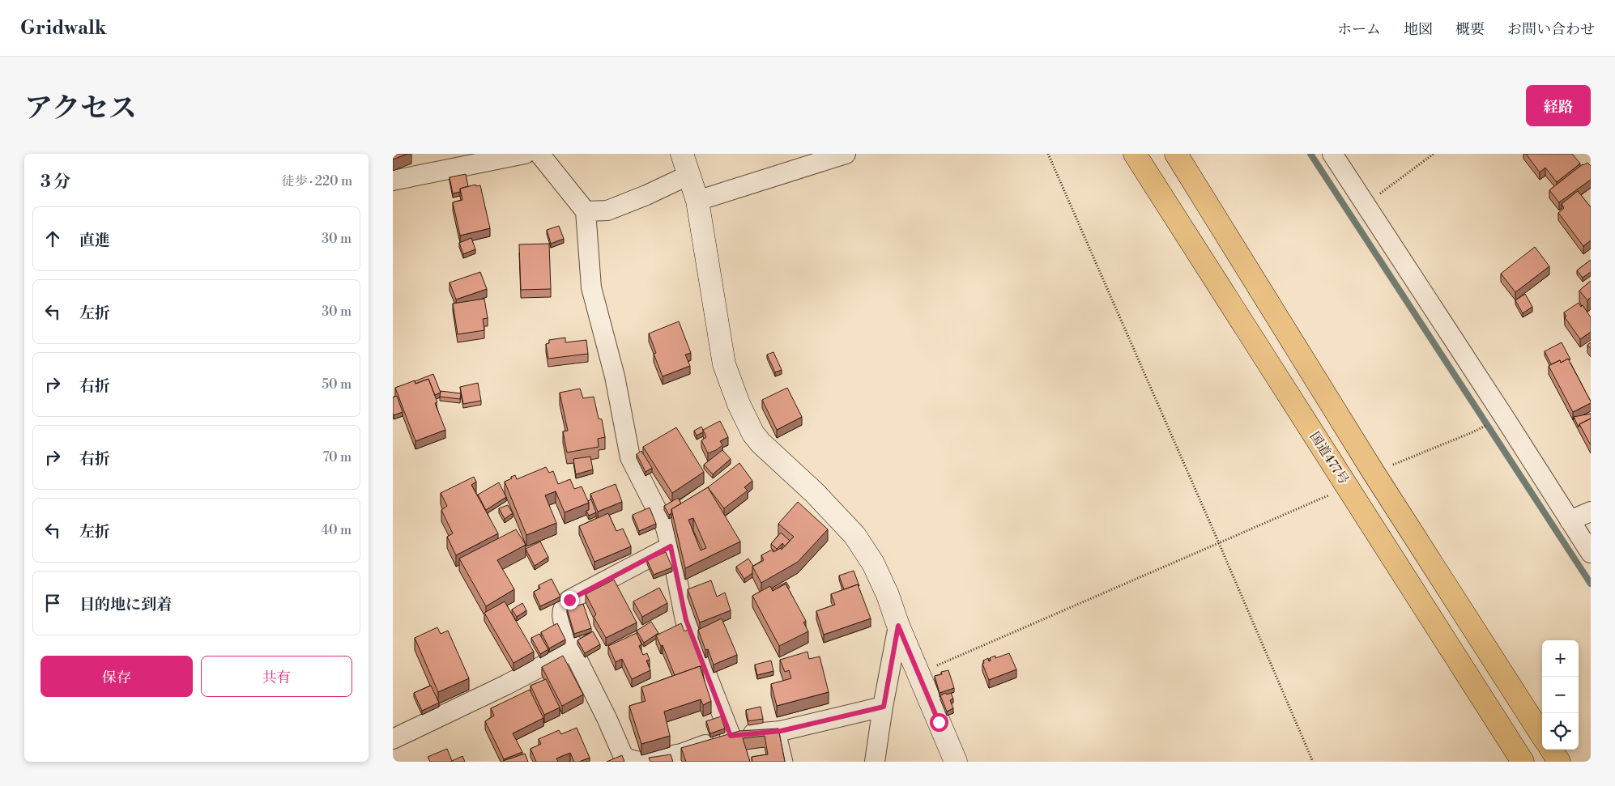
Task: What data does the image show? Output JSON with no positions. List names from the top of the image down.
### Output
{
  "streets": {
    "highway": ["国道477号"]
  },
  "page": {
    "header": "Gridwalk",
    "nav": [
      "ホーム",
      "地図",
      "概要",
      "お問い合わせ"
    ],
    "title": "アクセス",
    "buttons": [
      "経路",
      ["保存", "共有"]
    ],
    "heading": ["3 分", "徒歩 · 220 m"],
    "list": [
      ["直進", "30 m"],
      ["左折", "30 m"],
      ["右折", "50 m"],
      ["右折", "70 m"],
      ["左折", "40 m"],
      "目的地に到着"
    ],
    "map_buttons": ["+", "−"]
  }
}
